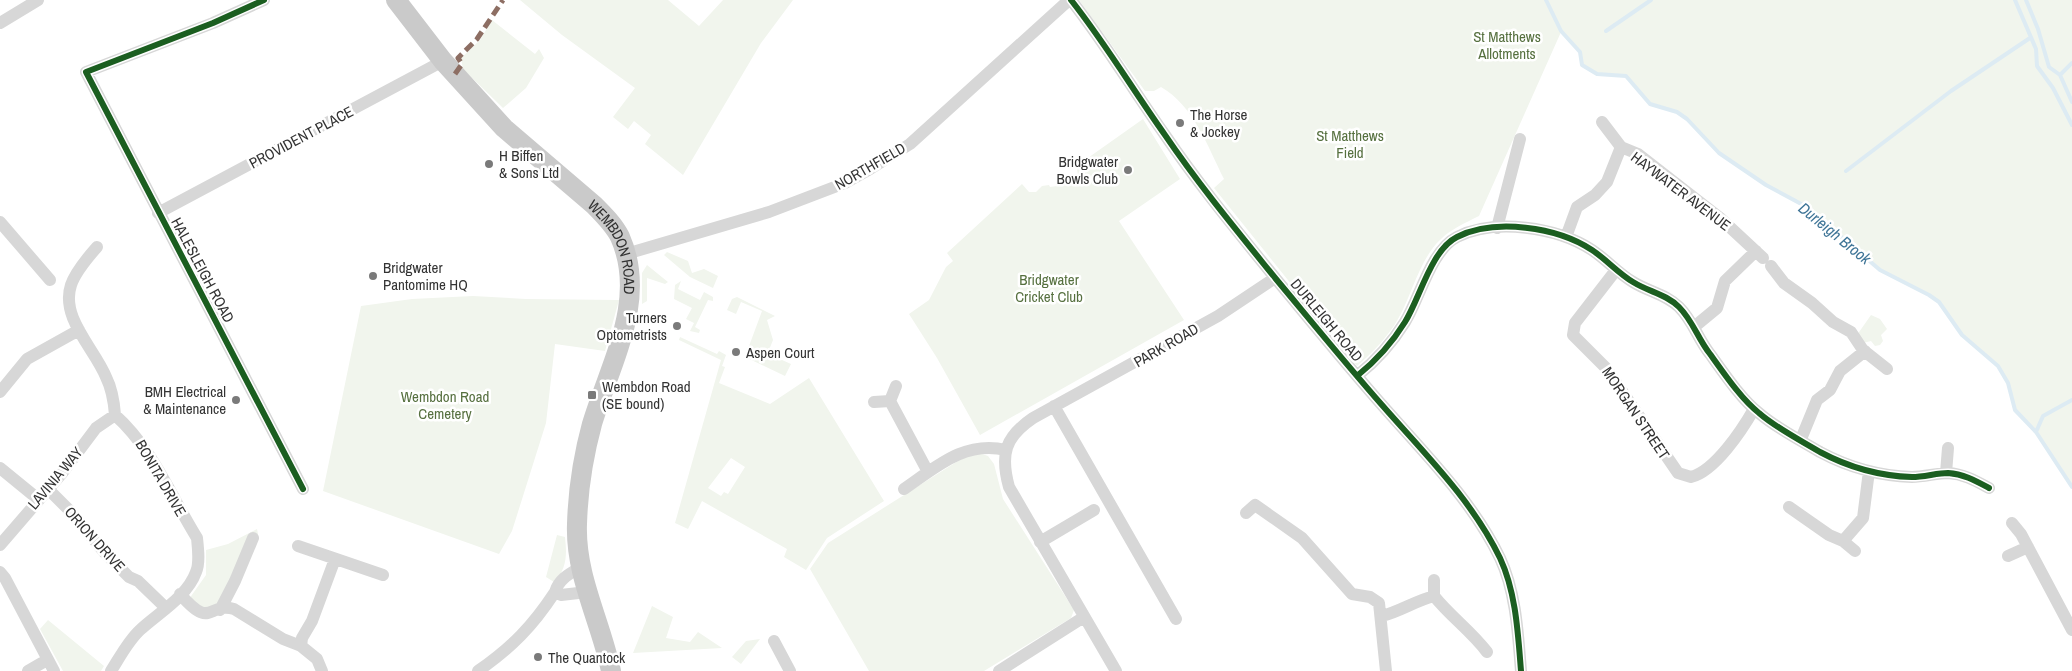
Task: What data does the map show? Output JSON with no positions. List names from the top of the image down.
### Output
{
  "streets": {
    "main road": ["WEMBDON ROAD"],
    "street": [
      "PROVIDENT PLACE",
      "NORTHFIELD",
      "HAYWATER AVENUE",
      "HALESLEIGH ROAD",
      "DURLEIGH ROAD",
      "PARK ROAD",
      "MORGAN STREET",
      "LAVINIA WAY",
      "BONITA DRIVE",
      "ORION DRIVE"
    ]
  },
  "crossings": [
    ["PROVIDENT PLACE", "WEMBDON ROAD"],
    ["PROVIDENT PLACE", "HALESLEIGH ROAD"],
    ["NORTHFIELD", "WEMBDON ROAD"],
    ["NORTHFIELD", "DURLEIGH ROAD"],
    ["DURLEIGH ROAD", "PARK ROAD"],
    ["LAVINIA WAY", "BONITA DRIVE"],
    ["LAVINIA WAY", "ORION DRIVE"],
    ["BONITA DRIVE", "ORION DRIVE"]
  ],
  "water": ["Durleigh Brook"],
  "parks": [
    "St Matthews Allotments",
    "St Matthews Field",
    "Bridgwater Cricket Club",
    "Wembdon Road Cemetery"
  ],
  "places": {
    "other": [
      "The Horse & Jockey",
      "H Biffen & Sons Ltd",
      "Bridgwater Bowls Club",
      "Bridgwater Pantomime HQ",
      "Turners Optometrists",
      "Aspen Court",
      "BMH Electrical & Maintenance",
      "The Quantock"
    ],
    "transit": ["Wembdon Road (SE bound)"]
  }
}
